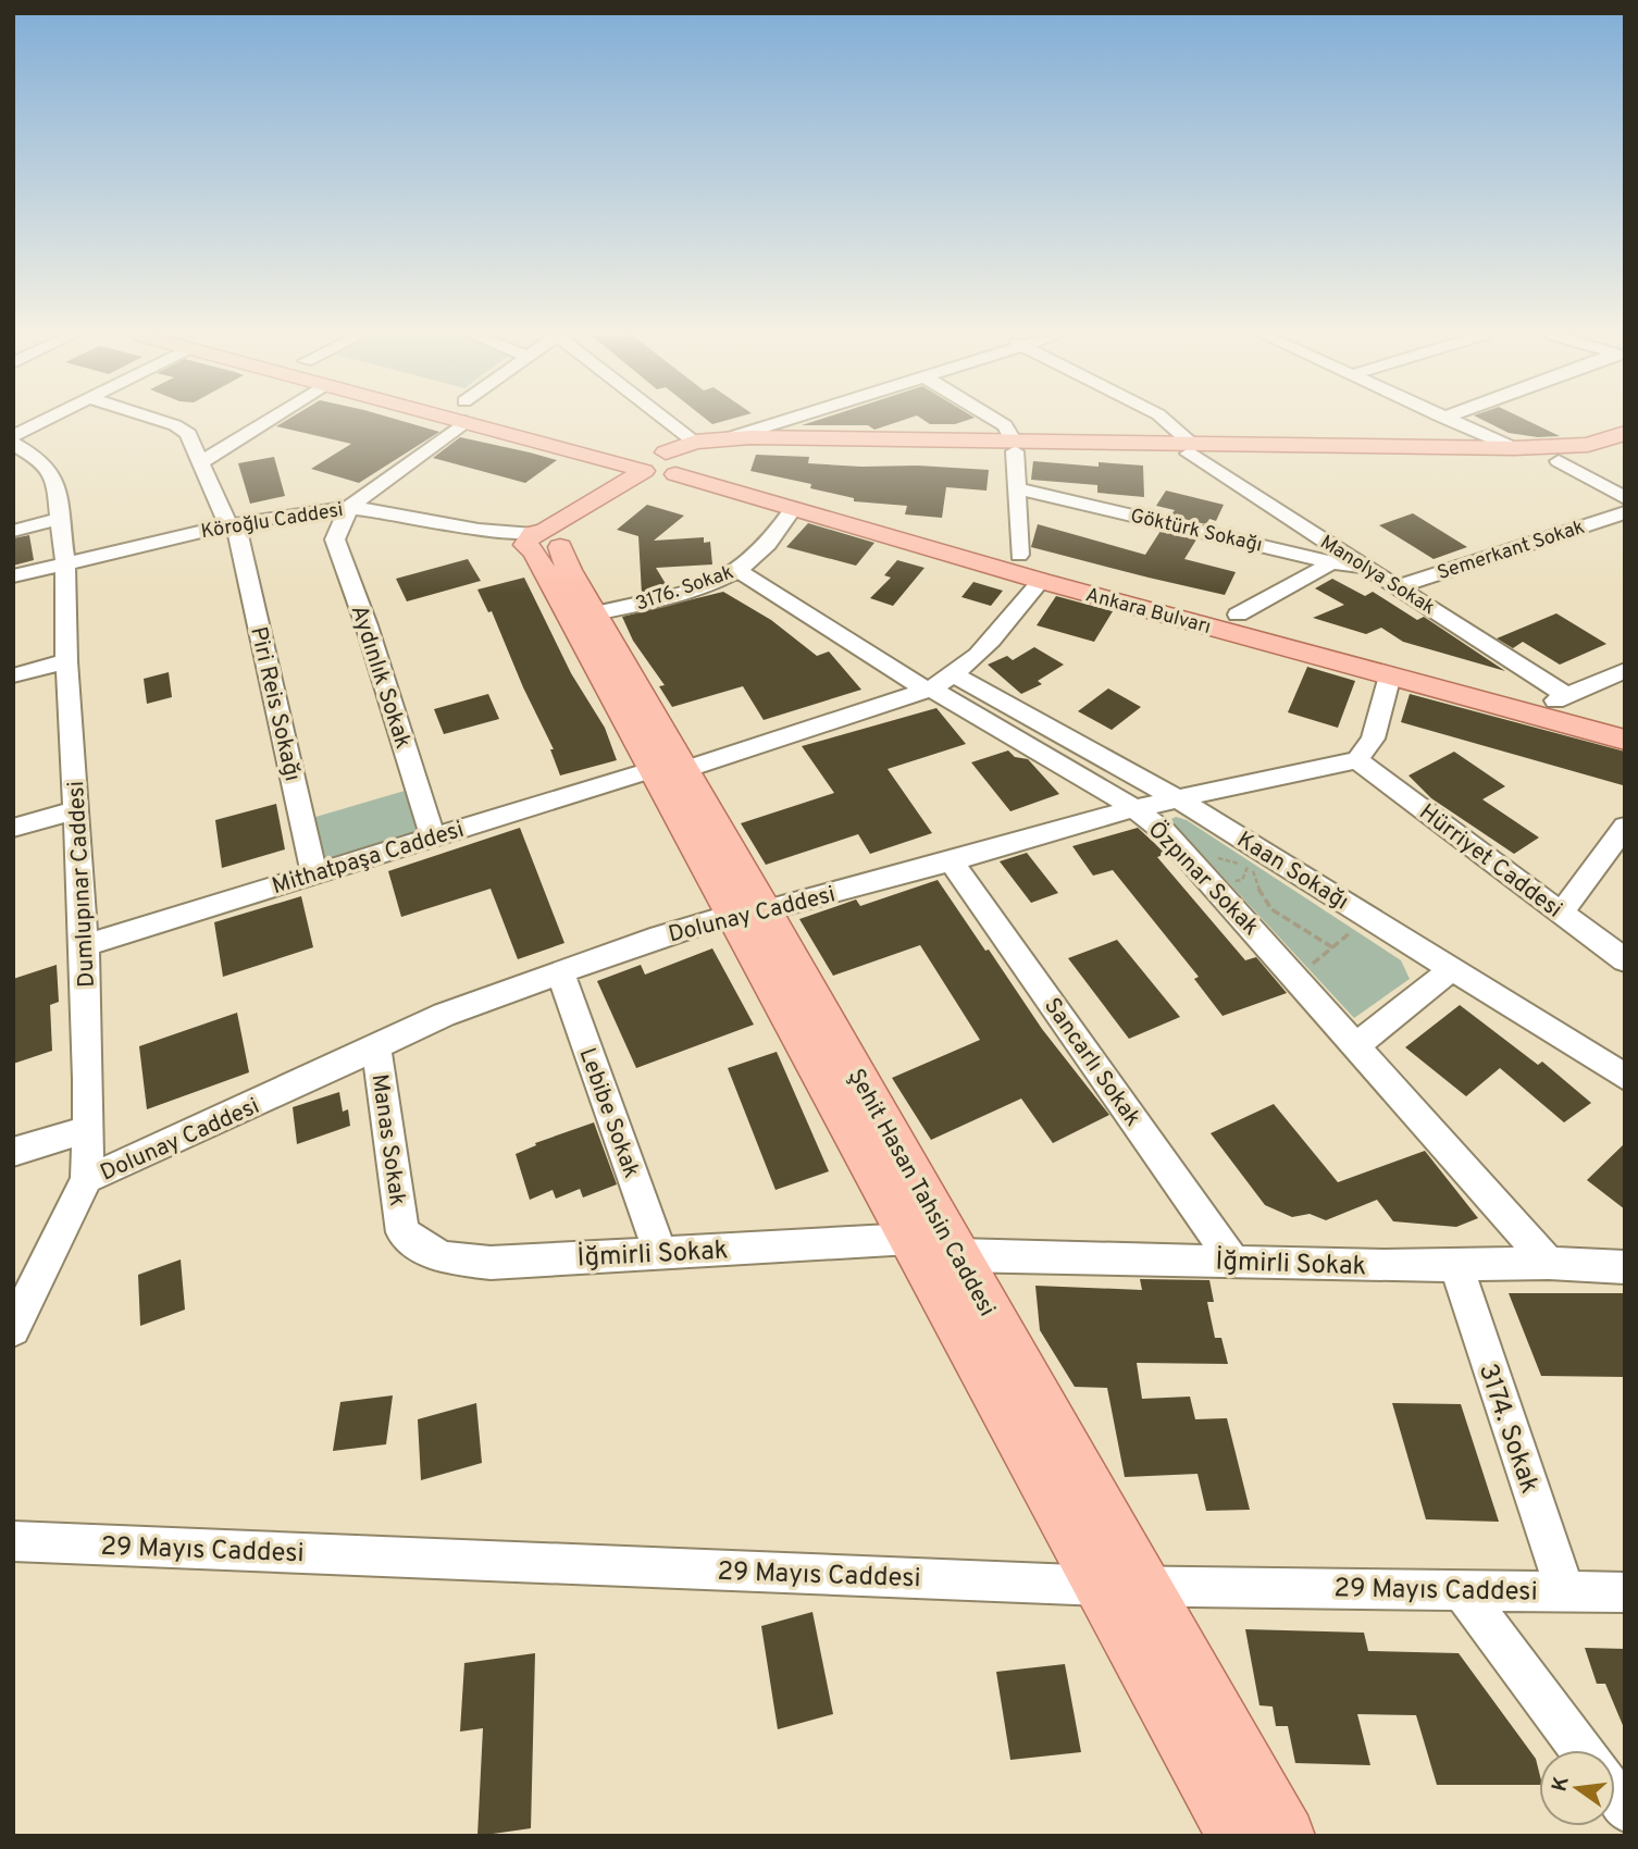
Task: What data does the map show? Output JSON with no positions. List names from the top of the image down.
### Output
{
  "streets": {
    "main road": ["Ankara Bulvarı", "Şehit Hasan Tahsin Caddesi"],
    "street": [
      "Köroğlu Caddesi",
      "Göktürk Sokağı",
      "Semerkant Sokak",
      "Manolya Sokak",
      "3176. Sokak",
      "Aydınlık Sokak",
      "Piri Reis Sokağı",
      "Mithatpaşa Caddesi",
      "Hürriyet Caddesi",
      "Kaan Sokağı",
      "Özpınar Sokak",
      "Dumlupınar Caddesi",
      "Dolunay Caddesi",
      "Sancarlı Sokak",
      "Lebibe Sokak",
      "Manas Sokak",
      "İğmirli Sokak",
      "3174. Sokak",
      "29 Mayıs Caddesi"
    ]
  },
  "crossings": [
    ["Köroğlu Caddesi", "Aydınlık Sokak"],
    ["Köroğlu Caddesi", "Piri Reis Sokağı"],
    ["Köroğlu Caddesi", "Dumlupınar Caddesi"],
    ["Köroğlu Caddesi", "Şehit Hasan Tahsin Caddesi"],
    ["Göktürk Sokağı", "Manolya Sokak"],
    ["Semerkant Sokak", "Manolya Sokak"],
    ["Manolya Sokak", "Ankara Bulvarı"],
    ["3176. Sokak", "Ankara Bulvarı"],
    ["3176. Sokak", "Özpınar Sokak"],
    ["3176. Sokak", "Şehit Hasan Tahsin Caddesi"],
    ["Ankara Bulvarı", "Mithatpaşa Caddesi"],
    ["Aydınlık Sokak", "Mithatpaşa Caddesi"],
    ["Piri Reis Sokağı", "Mithatpaşa Caddesi"],
    ["Mithatpaşa Caddesi", "Kaan Sokağı"],
    ["Mithatpaşa Caddesi", "Özpınar Sokak"],
    ["Mithatpaşa Caddesi", "Dumlupınar Caddesi"],
    ["Mithatpaşa Caddesi", "Şehit Hasan Tahsin Caddesi"],
    ["Hürriyet Caddesi", "Dolunay Caddesi"],
    ["Kaan Sokağı", "Dolunay Caddesi"],
    ["Özpınar Sokak", "Dolunay Caddesi"],
    ["Özpınar Sokak", "İğmirli Sokak"],
    ["Dumlupınar Caddesi", "Dolunay Caddesi"],
    ["Dolunay Caddesi", "Sancarlı Sokak"],
    ["Dolunay Caddesi", "Lebibe Sokak"],
    ["Dolunay Caddesi", "Manas Sokak"],
    ["Dolunay Caddesi", "Şehit Hasan Tahsin Caddesi"],
    ["Sancarlı Sokak", "İğmirli Sokak"],
    ["Lebibe Sokak", "İğmirli Sokak"],
    ["Manas Sokak", "İğmirli Sokak"],
    ["Şehit Hasan Tahsin Caddesi", "İğmirli Sokak"],
    ["Şehit Hasan Tahsin Caddesi", "29 Mayıs Caddesi"],
    ["İğmirli Sokak", "3174. Sokak"],
    ["3174. Sokak", "29 Mayıs Caddesi"]
  ],
  "north": "left"
}
